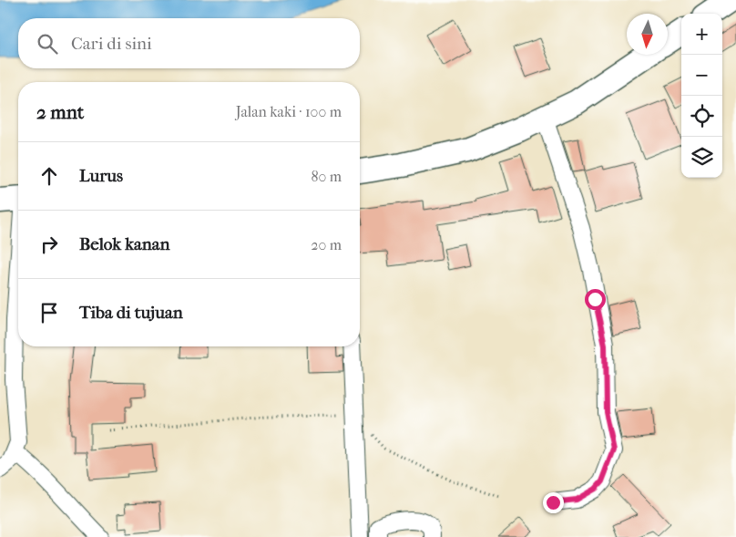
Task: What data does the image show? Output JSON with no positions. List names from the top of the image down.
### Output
{
  "north": "bottom",
  "page": {
    "map_buttons": ["+", "−"],
    "search": "Cari di sini",
    "heading": ["2 mnt", "Jalan kaki · 100 m"],
    "list": [
      ["Lurus", "80 m"],
      ["Belok kanan", "20 m"],
      "Tiba di tujuan"
    ]
  }
}
